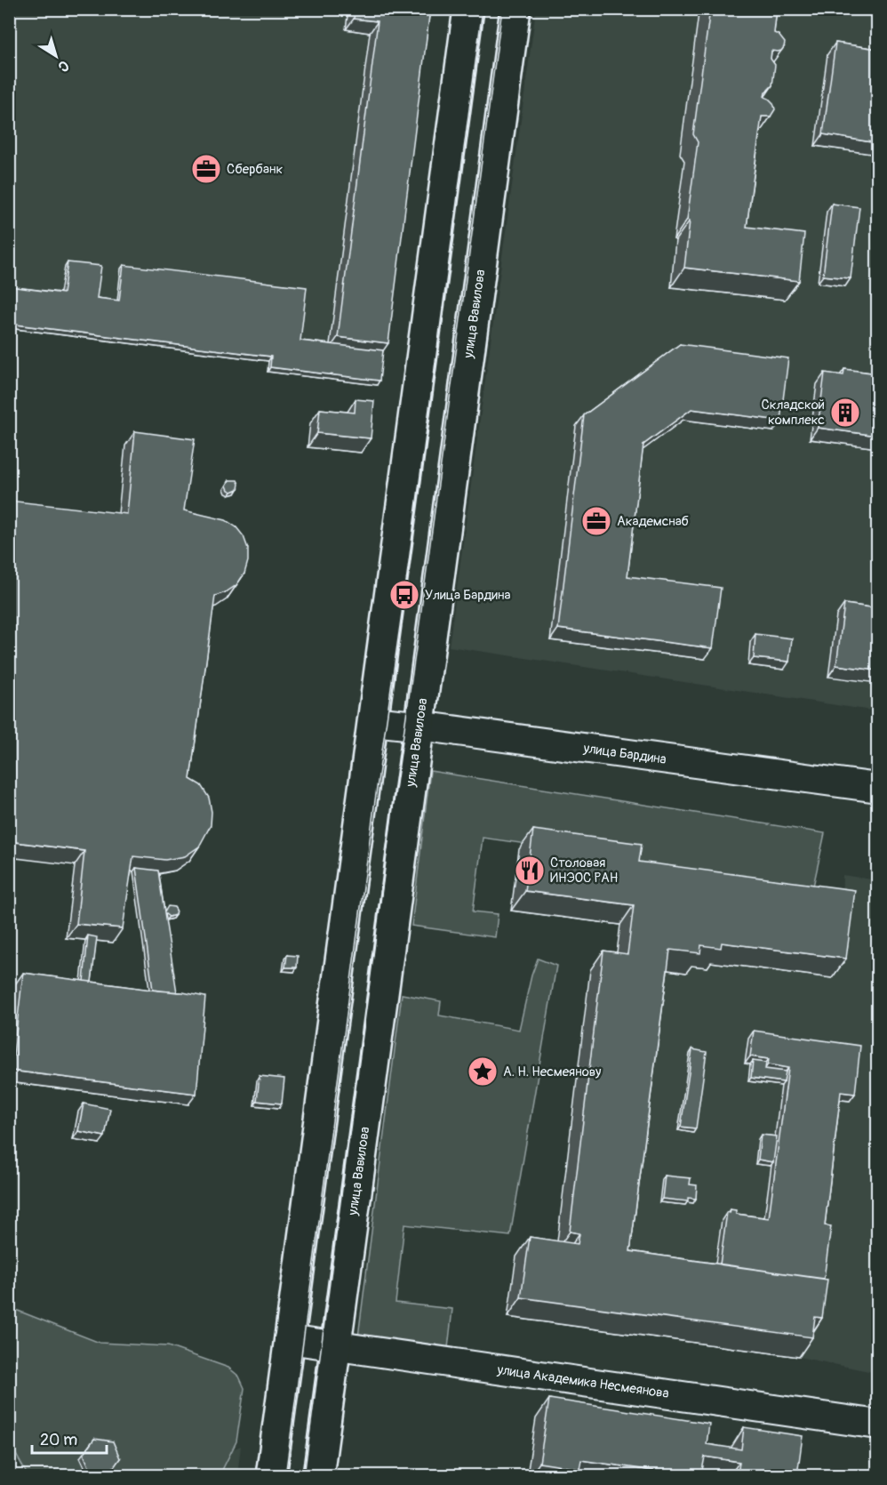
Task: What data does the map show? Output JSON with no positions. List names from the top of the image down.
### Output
{
  "streets": {
    "main road": ["улица Вавилова"],
    "street": ["улица Бардина", "улица Академика Несмеянова"]
  },
  "crossings": [
    ["улица Вавилова", "улица Бардина"],
    ["улица Вавилова", "улица Академика Несмеянова"]
  ],
  "places": {
    "office": ["Сбербанк", "Академснаб"],
    "building": ["Складской комплекс"],
    "bus stop": ["Улица Бардина"],
    "restaurant": ["Столовая ИНЭОС РАН"],
    "place": ["А. Н. Несмеянову"]
  },
  "scale_bar": "20 m",
  "north": "bottom right"
}
